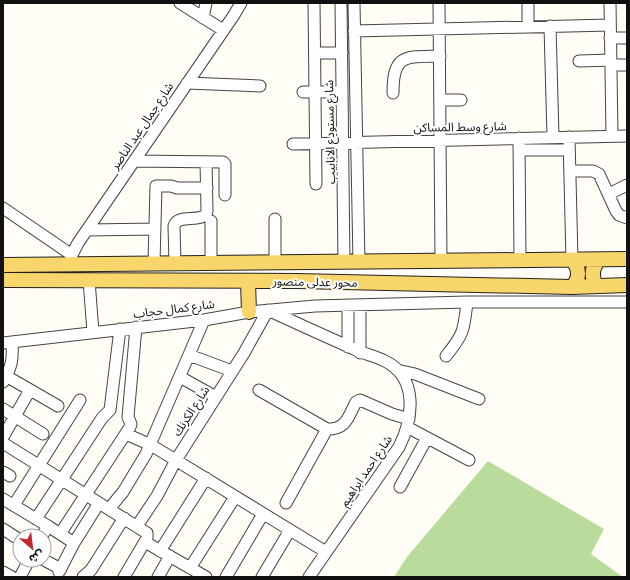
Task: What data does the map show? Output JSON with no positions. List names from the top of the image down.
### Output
{
  "streets": {
    "main road": ["محور عدلى منصور"],
    "street": [
      "شارع جمال عبد الناصر",
      "شارع وسط المساكن",
      "شارع مستودع الانابيب",
      "شارع كمال حجاب",
      "شارع الكرنك",
      "شارع احمد ابراهيم"
    ]
  },
  "crossings": [
    ["شارع جمال عبد الناصر", "محور عدلى منصور"],
    ["شارع وسط المساكن", "شارع مستودع الانابيب"],
    ["شارع مستودع الانابيب", "محور عدلى منصور"],
    ["شارع كمال حجاب", "شارع الكرنك"],
    ["شارع كمال حجاب", "شارع احمد ابراهيم"],
    ["شارع الكرنك", "شارع احمد ابراهيم"]
  ],
  "north": "bottom right"
}
